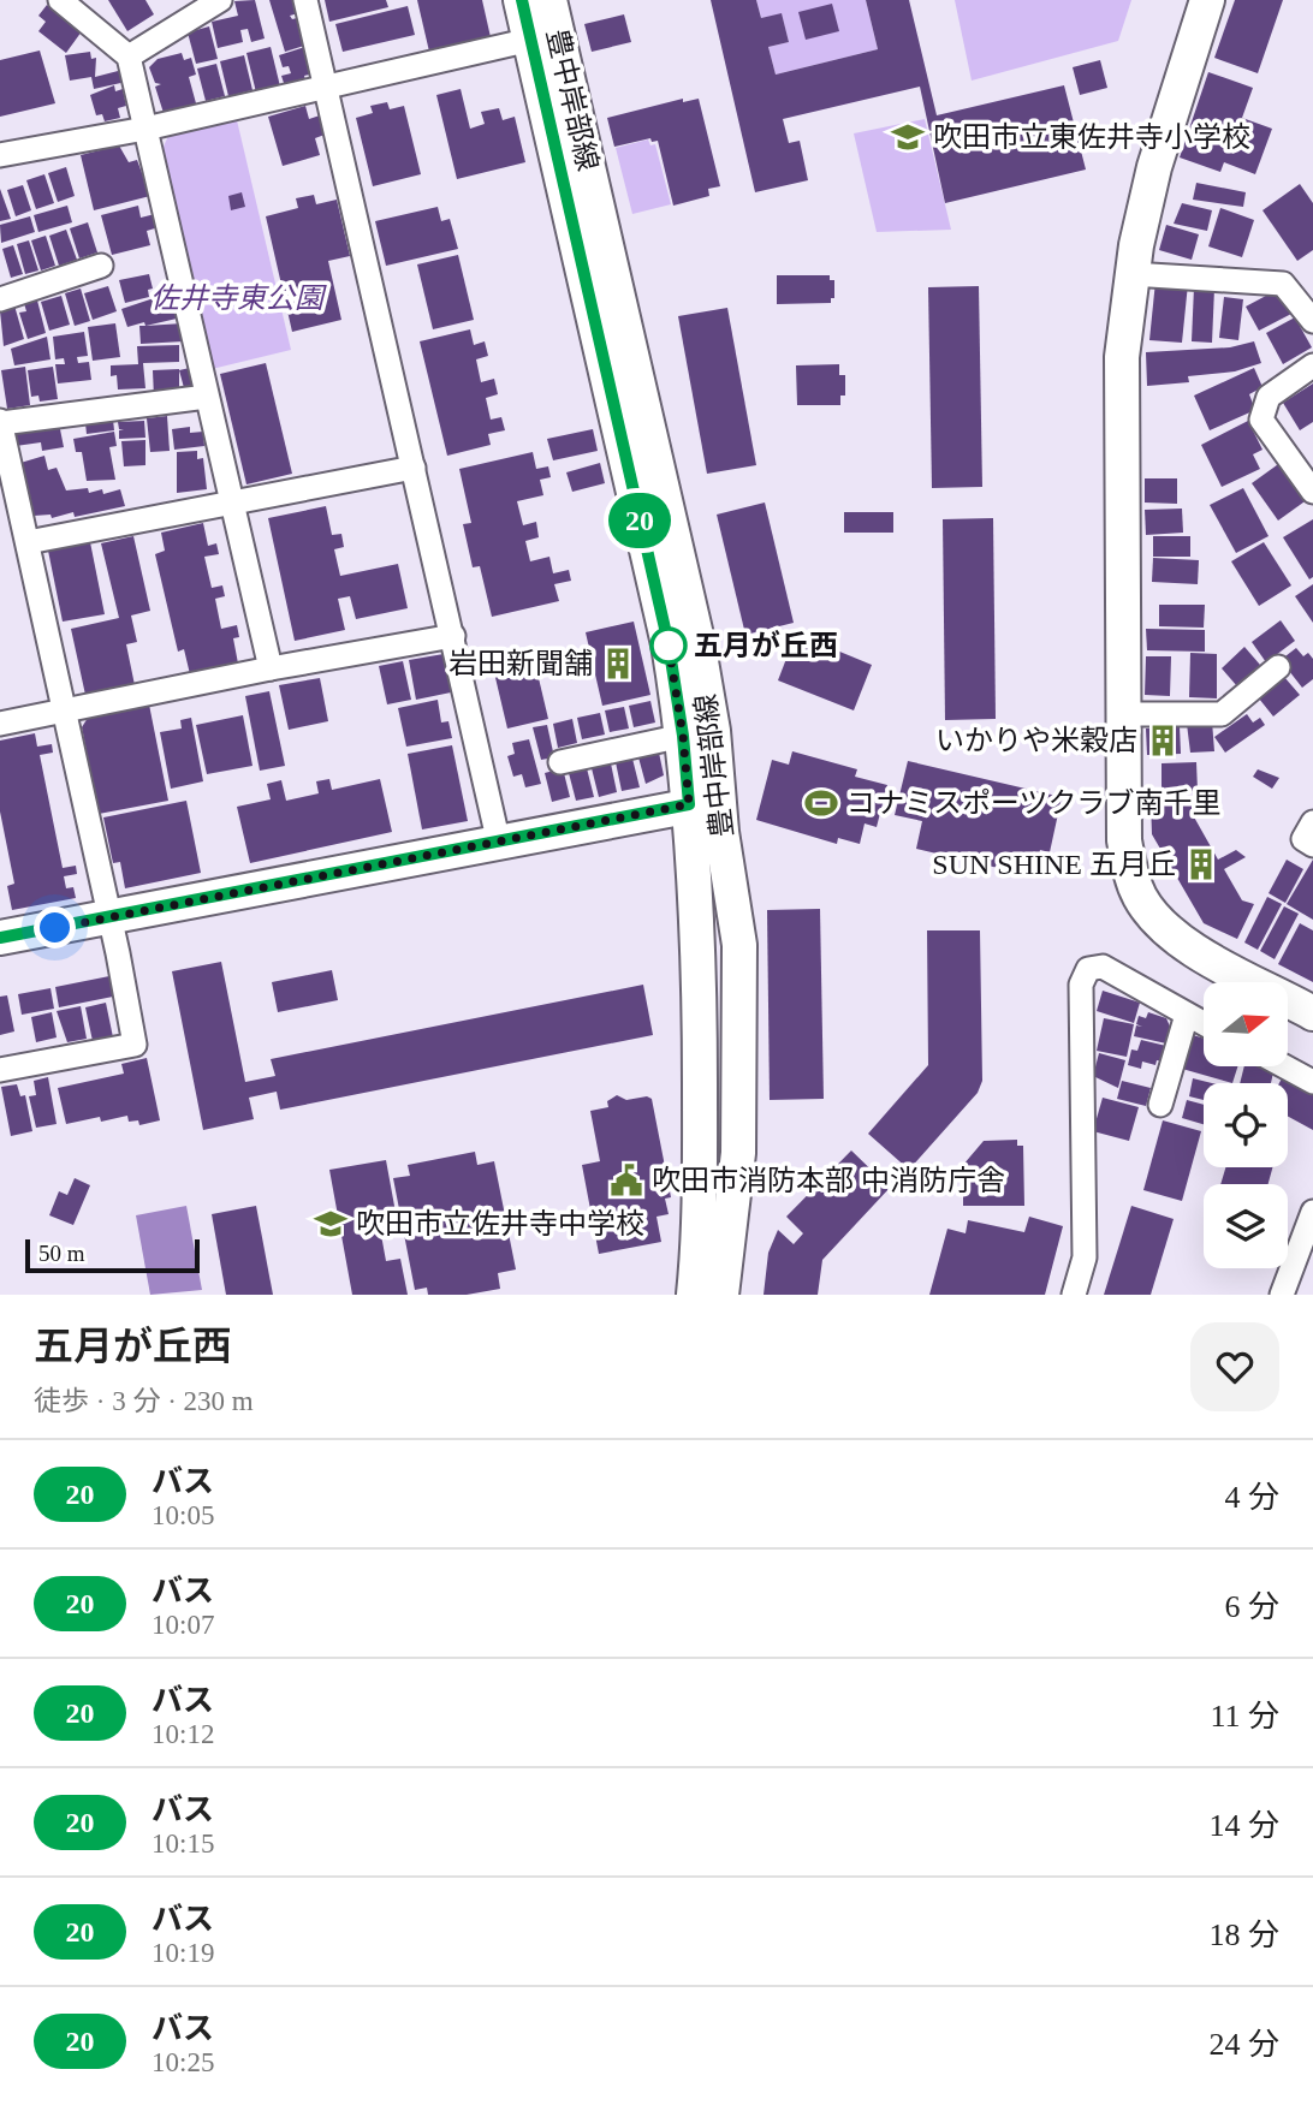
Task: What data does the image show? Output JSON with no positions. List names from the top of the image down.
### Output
{
  "streets": {
    "street": ["豊中岸部線"]
  },
  "parks": ["佐井寺東公園"],
  "places": {
    "school or university": ["吹田市立東佐井寺小学校", "吹田市立佐井寺中学校"],
    "other": ["五月が丘西"],
    "building": ["岩田新聞舗", "いかりや米穀店", "SUN SHINE 五月丘"],
    "sports": ["コナミスポーツクラブ南千里"],
    "public building": ["吹田市消防本部 中消防庁舎"]
  },
  "lines": ["bus line 20"],
  "scale_bar": "50 m",
  "north": "right",
  "page": {
    "on_map": "20",
    "scale": "50 m",
    "heading": ["五月が丘西", "徒歩 · 3 分 · 230 m"],
    "list": [
      {
        "mark": "20",
        "name": "バス",
        "note": "10:05",
        "value": "4 分"
      },
      {
        "mark": "20",
        "name": "バス",
        "note": "10:07",
        "value": "6 分"
      },
      {
        "mark": "20",
        "name": "バス",
        "note": "10:12",
        "value": "11 分"
      },
      {
        "mark": "20",
        "name": "バス",
        "note": "10:15",
        "value": "14 分"
      },
      {
        "mark": "20",
        "name": "バス",
        "note": "10:19",
        "value": "18 分"
      },
      {
        "mark": "20",
        "name": "バス",
        "note": "10:25",
        "value": "24 分"
      }
    ]
  }
}
